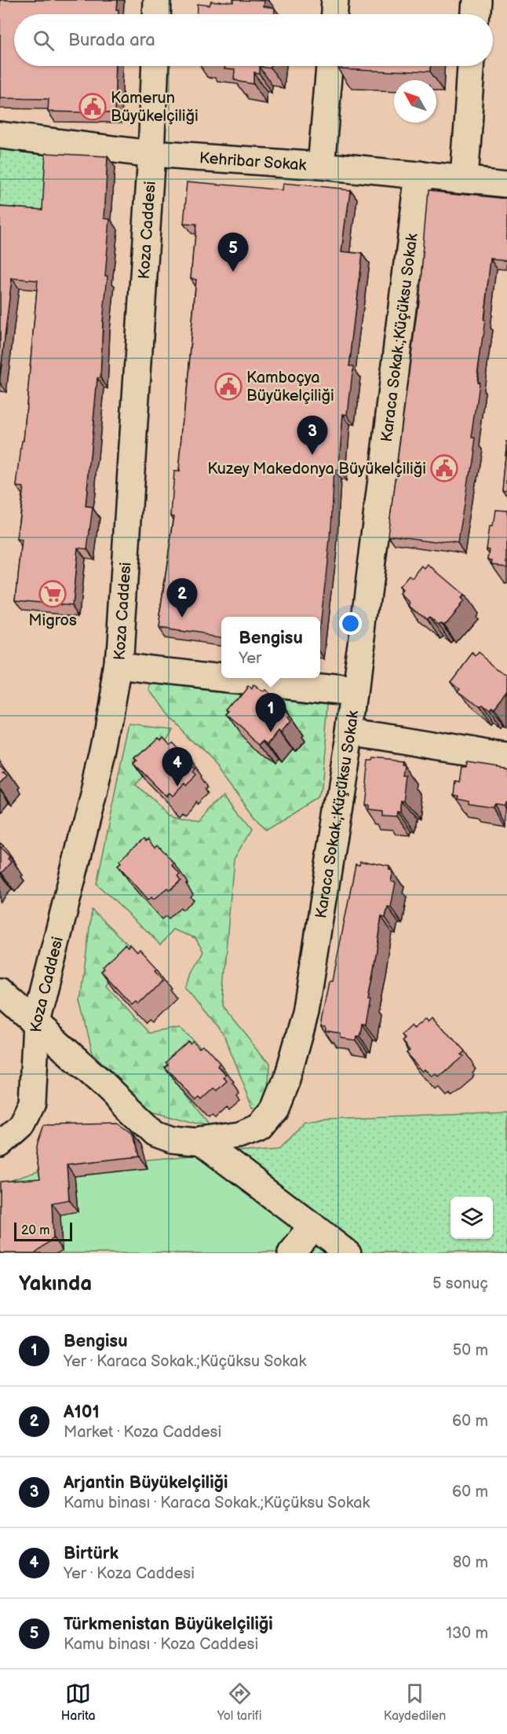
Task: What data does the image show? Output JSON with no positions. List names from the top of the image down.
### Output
{
  "streets": {
    "street": ["Kehribar Sokak", "Koza Caddesi", "Karaca Sokak.;Küçüksu Sokak"]
  },
  "crossings": [
    ["Kehribar Sokak", "Koza Caddesi"],
    ["Kehribar Sokak", "Karaca Sokak.;Küçüksu Sokak"],
    ["Koza Caddesi", "Karaca Sokak.;Küçüksu Sokak"]
  ],
  "places": {
    "public building": ["Kamerun Büyükelçiliği", "Kamboçya Büyükelçiliği", "Kuzey Makedonya Büyükelçiliği"],
    "supermarket": ["Migros"]
  },
  "scale_bar": "20 m",
  "north": "top left",
  "page": {
    "search": "Burada ara",
    "pins": [
      "5",
      "3",
      "2",
      "1",
      "4"
    ],
    "popup": ["Bengisu", "Yer"],
    "scale": "20 m",
    "heading": ["Yakında", "5 sonuç"],
    "list": [
      {
        "mark": "1",
        "name": "Bengisu",
        "note": "Yer · Karaca Sokak.;Küçüksu Sokak",
        "value": "50 m"
      },
      {
        "mark": "2",
        "name": "A101",
        "note": "Market · Koza Caddesi",
        "value": "60 m"
      },
      {
        "mark": "3",
        "name": "Arjantin Büyükelçiliği",
        "note": "Kamu binası · Karaca Sokak.;Küçüksu Sokak",
        "value": "60 m"
      },
      {
        "mark": "4",
        "name": "Birtürk",
        "note": "Yer · Koza Caddesi",
        "value": "80 m"
      },
      {
        "mark": "5",
        "name": "Türkmenistan Büyükelçiliği",
        "note": "Kamu binası · Koza Caddesi",
        "value": "130 m"
      }
    ],
    "nav": ["Harita", "Yol tarifi", "Kaydedilen"]
  }
}
